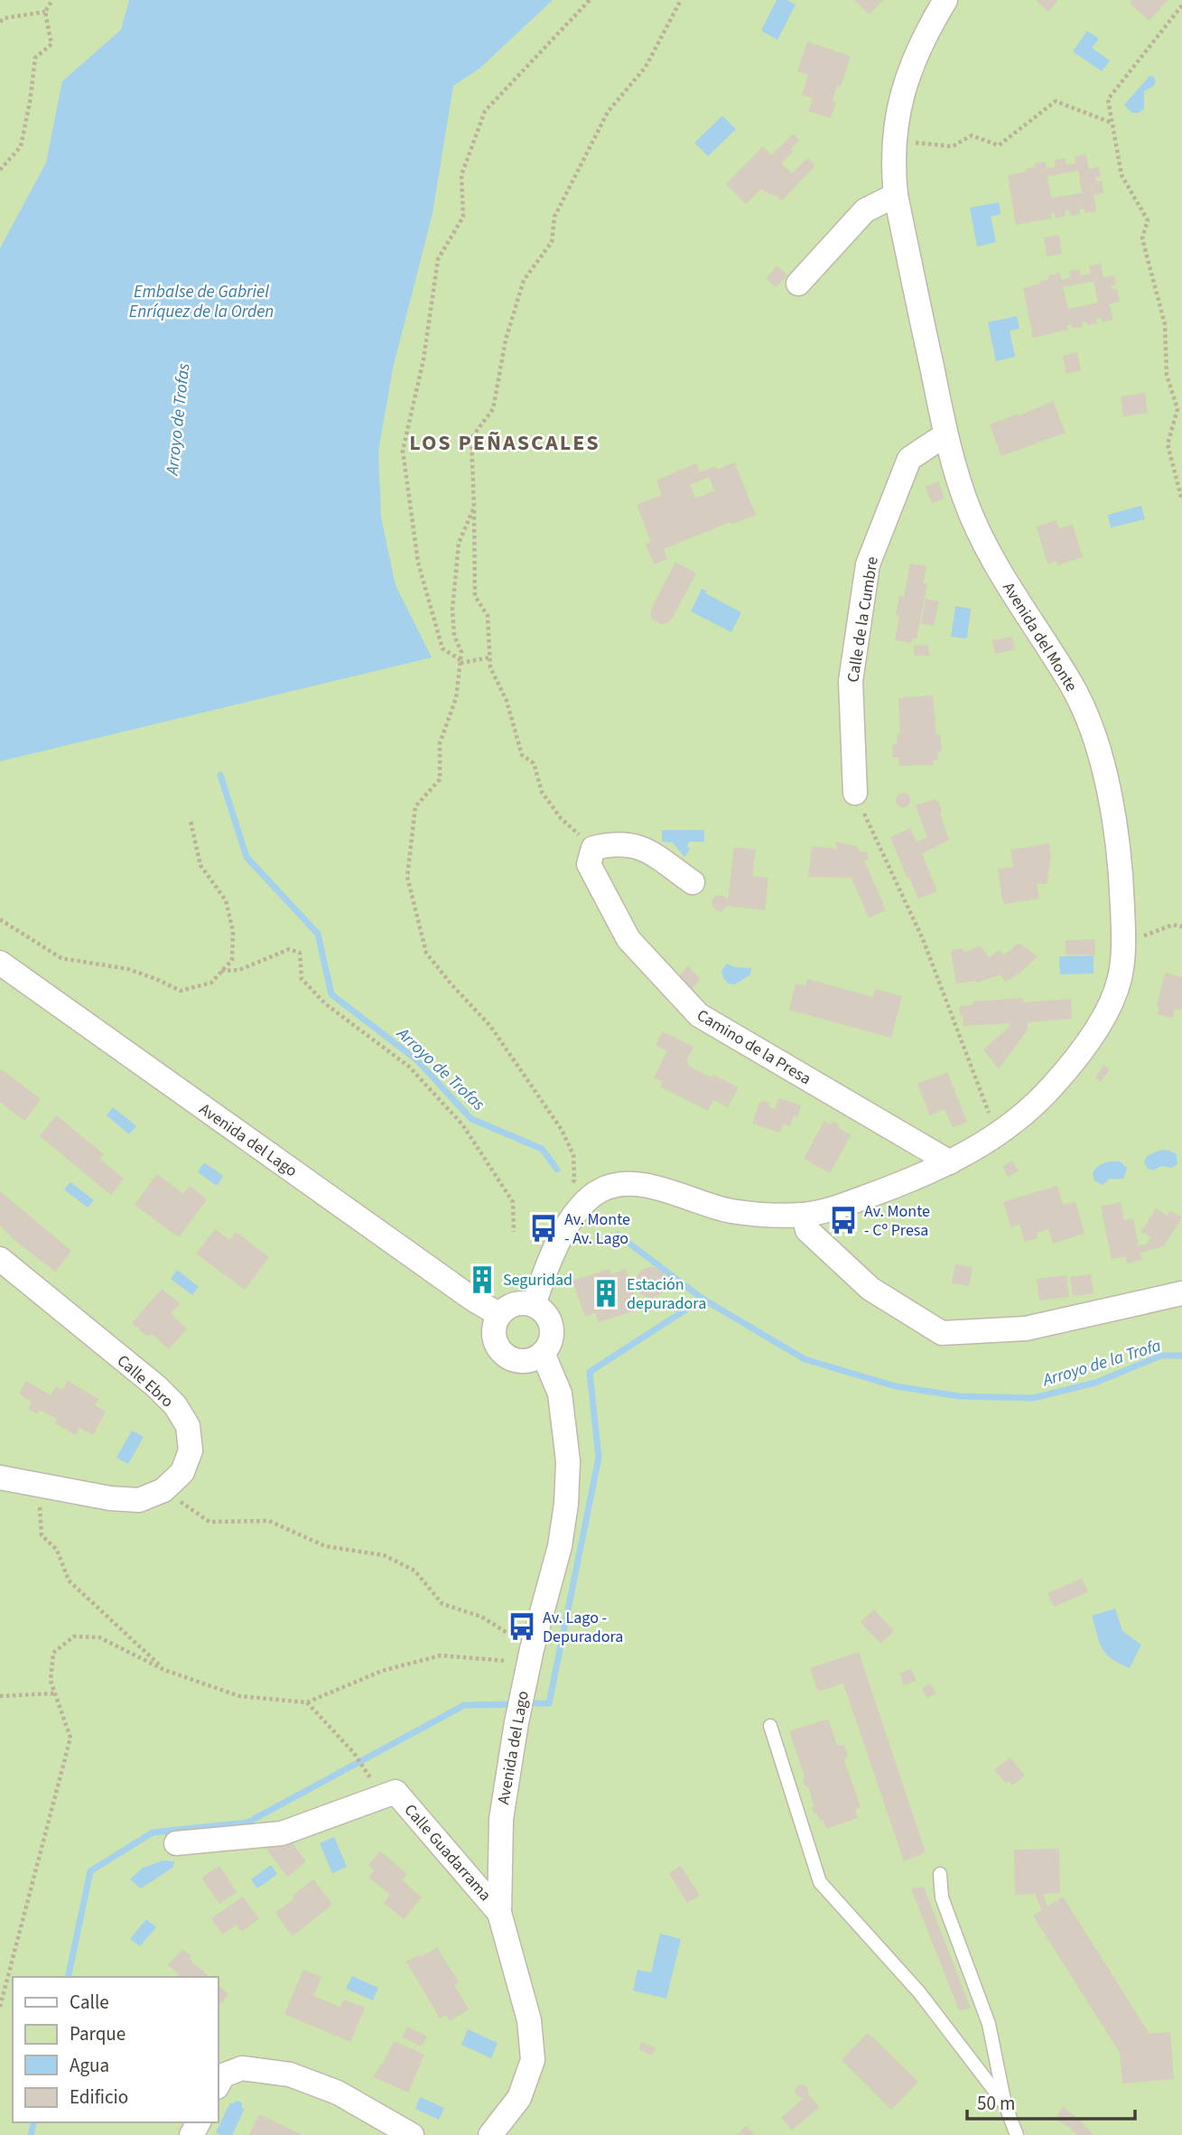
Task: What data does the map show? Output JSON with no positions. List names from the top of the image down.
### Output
{
  "streets": {
    "street": [
      "Calle de la Cumbre",
      "Avenida del Monte",
      "Camino de la Presa",
      "Avenida del Lago",
      "Calle Ebro",
      "Calle Guadarrama"
    ]
  },
  "crossings": [
    ["Calle de la Cumbre", "Avenida del Monte"],
    ["Avenida del Monte", "Camino de la Presa"],
    ["Avenida del Monte", "Avenida del Lago"],
    ["Avenida del Lago", "Calle Guadarrama"]
  ],
  "districts": ["LOS PEÑASCALES"],
  "water": ["Embalse de Gabriel Enríquez de la Orden", "Arroyo de Trofas", "Arroyo de la Trofa"],
  "places": {
    "bus stop": ["Av. Monte - Cº Presa", "Av. Monte - Av. Lago", "Av. Lago - Depuradora"],
    "building": ["Seguridad", "Estación depuradora"]
  },
  "legend": [
    "Calle",
    "Parque",
    "Agua",
    "Edificio"
  ],
  "scale_bar": "50 m"
}
